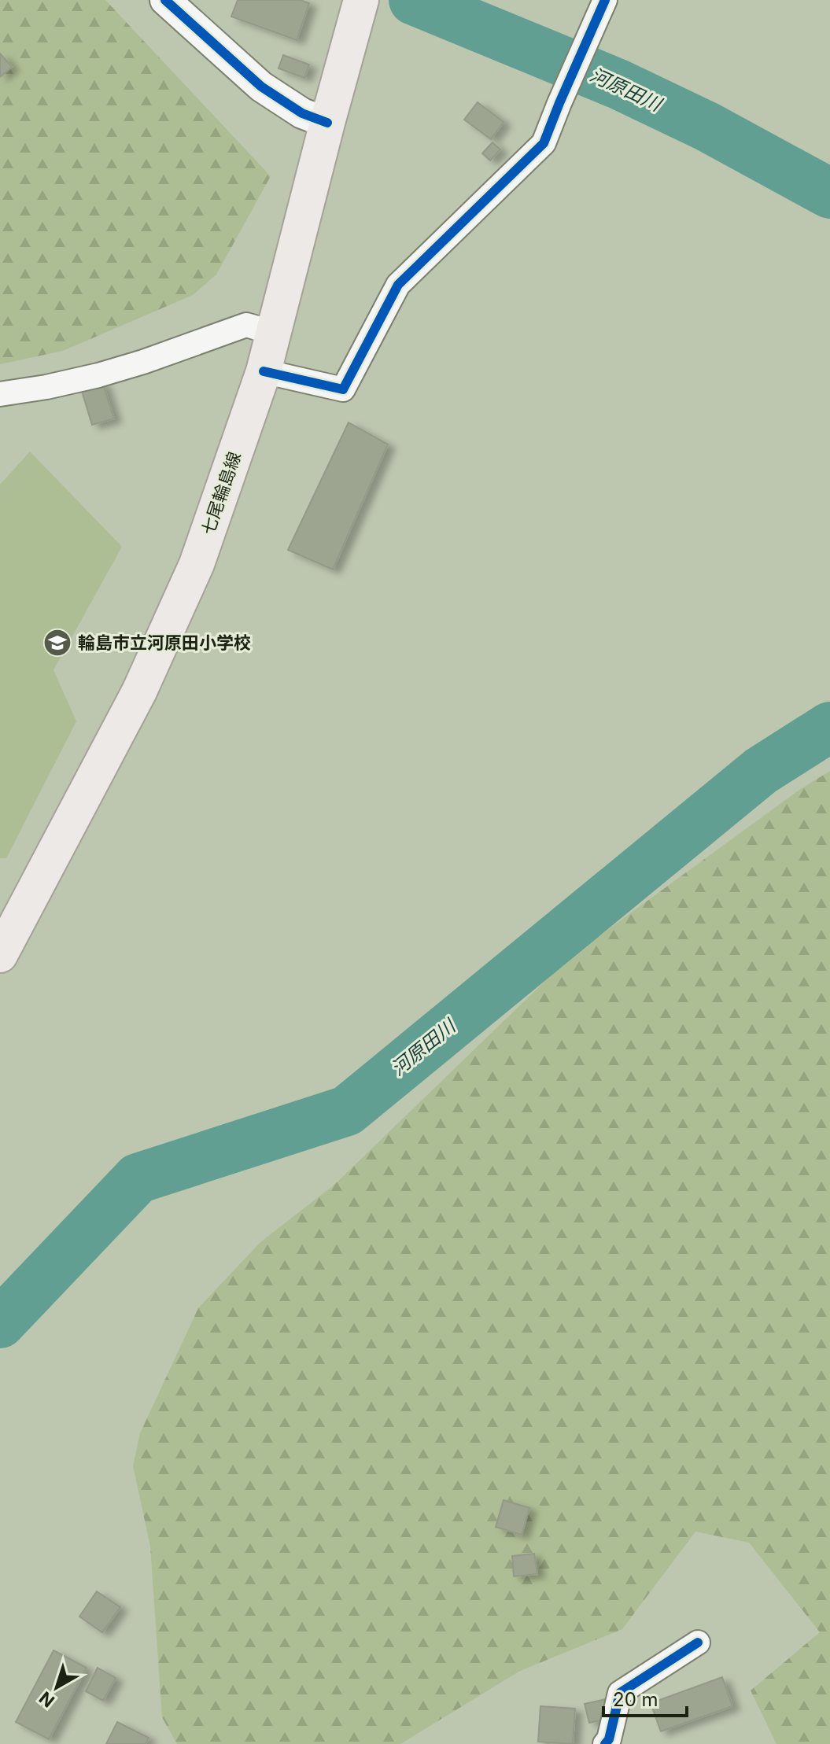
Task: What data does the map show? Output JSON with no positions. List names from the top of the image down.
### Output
{
  "streets": {
    "main road": ["七尾輪島線"]
  },
  "water": ["河原田川"],
  "places": {
    "school or university": ["輪島市立河原田小学校"]
  },
  "scale_bar": "20 m",
  "north": "bottom left"
}
